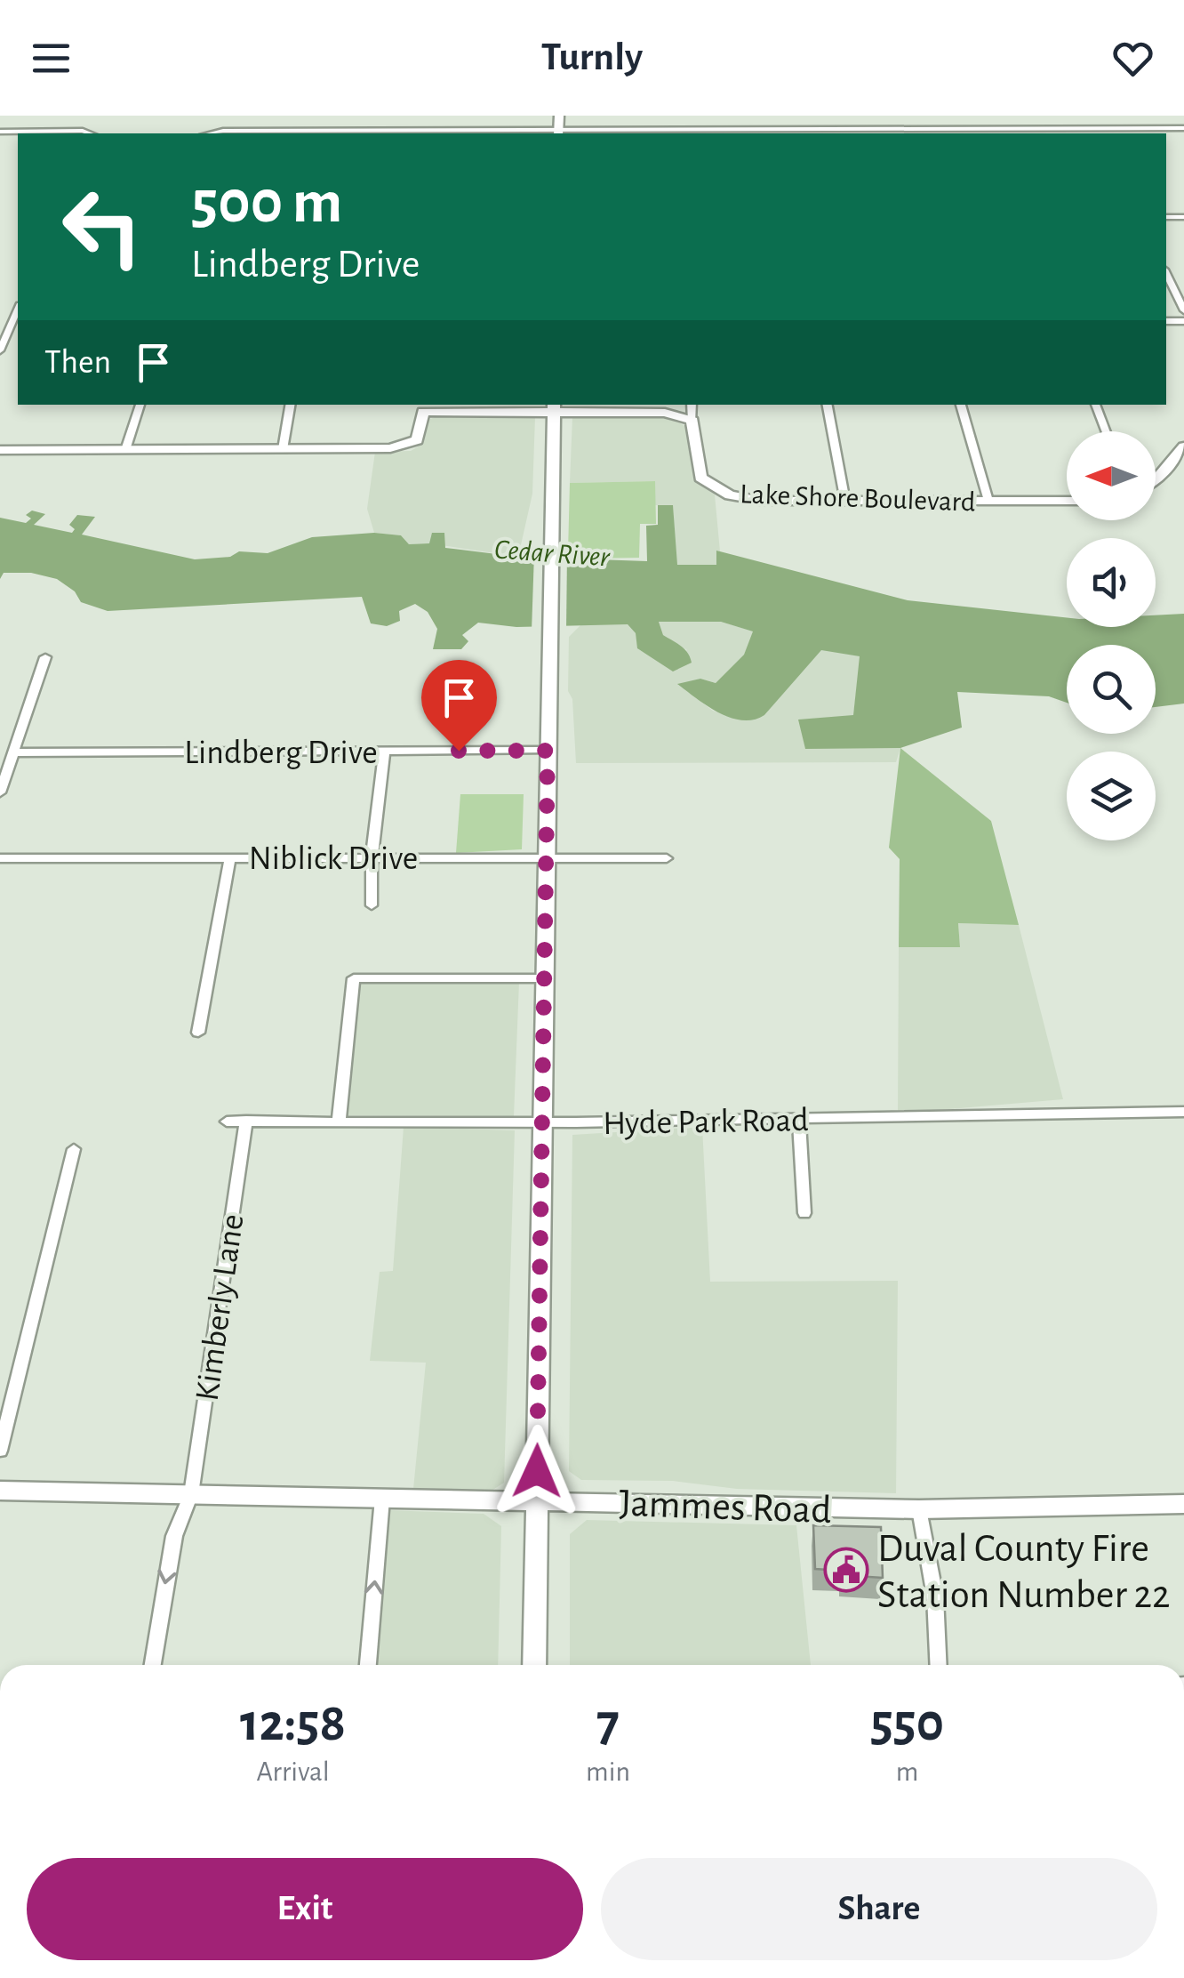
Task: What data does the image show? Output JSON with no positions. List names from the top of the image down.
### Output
{
  "streets": {
    "street": [
      "Lake Shore Boulevard",
      "Lindberg Drive",
      "Niblick Drive",
      "Hyde Park Road",
      "Kimberly Lane",
      "Jammes Road"
    ]
  },
  "crossings": [
    ["Hyde Park Road", "Kimberly Lane"],
    ["Kimberly Lane", "Jammes Road"]
  ],
  "water": ["Cedar River"],
  "places": {
    "public building": ["Duval County Fire Station Number 22"]
  },
  "north": "left",
  "page": {
    "header": "Turnly",
    "turn": ["500 m", "Lindberg Drive"],
    "then": "Then",
    "eta": [
      "12:58",
      "Arrival",
      "7",
      "min",
      "550",
      "m"
    ],
    "buttons": ["Exit", "Share"]
  }
}
